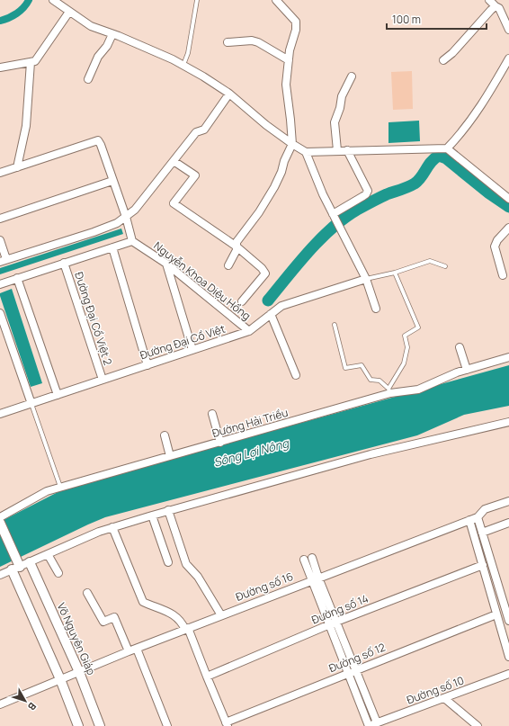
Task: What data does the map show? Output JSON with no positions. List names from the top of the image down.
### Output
{
  "streets": {
    "street": [
      "Nguyễn Khoa Diệu Hồng",
      "Đường Đại Cồ Việt 2",
      "Đường Đại Cồ Việt",
      "Đường Hải Triều",
      "Đường số 16",
      "Đường số 14",
      "Võ Nguyên Giáp",
      "Đường số 12",
      "Đường số 10"
    ]
  },
  "crossings": [
    ["Nguyễn Khoa Diệu Hồng", "Đường Đại Cồ Việt"],
    ["Đường Đại Cồ Việt 2", "Đường Đại Cồ Việt"],
    ["Đường số 16", "Võ Nguyên Giáp"]
  ],
  "water": ["Sông Lợi Nông"],
  "scale_bar": "100 m",
  "north": "bottom right"
}
